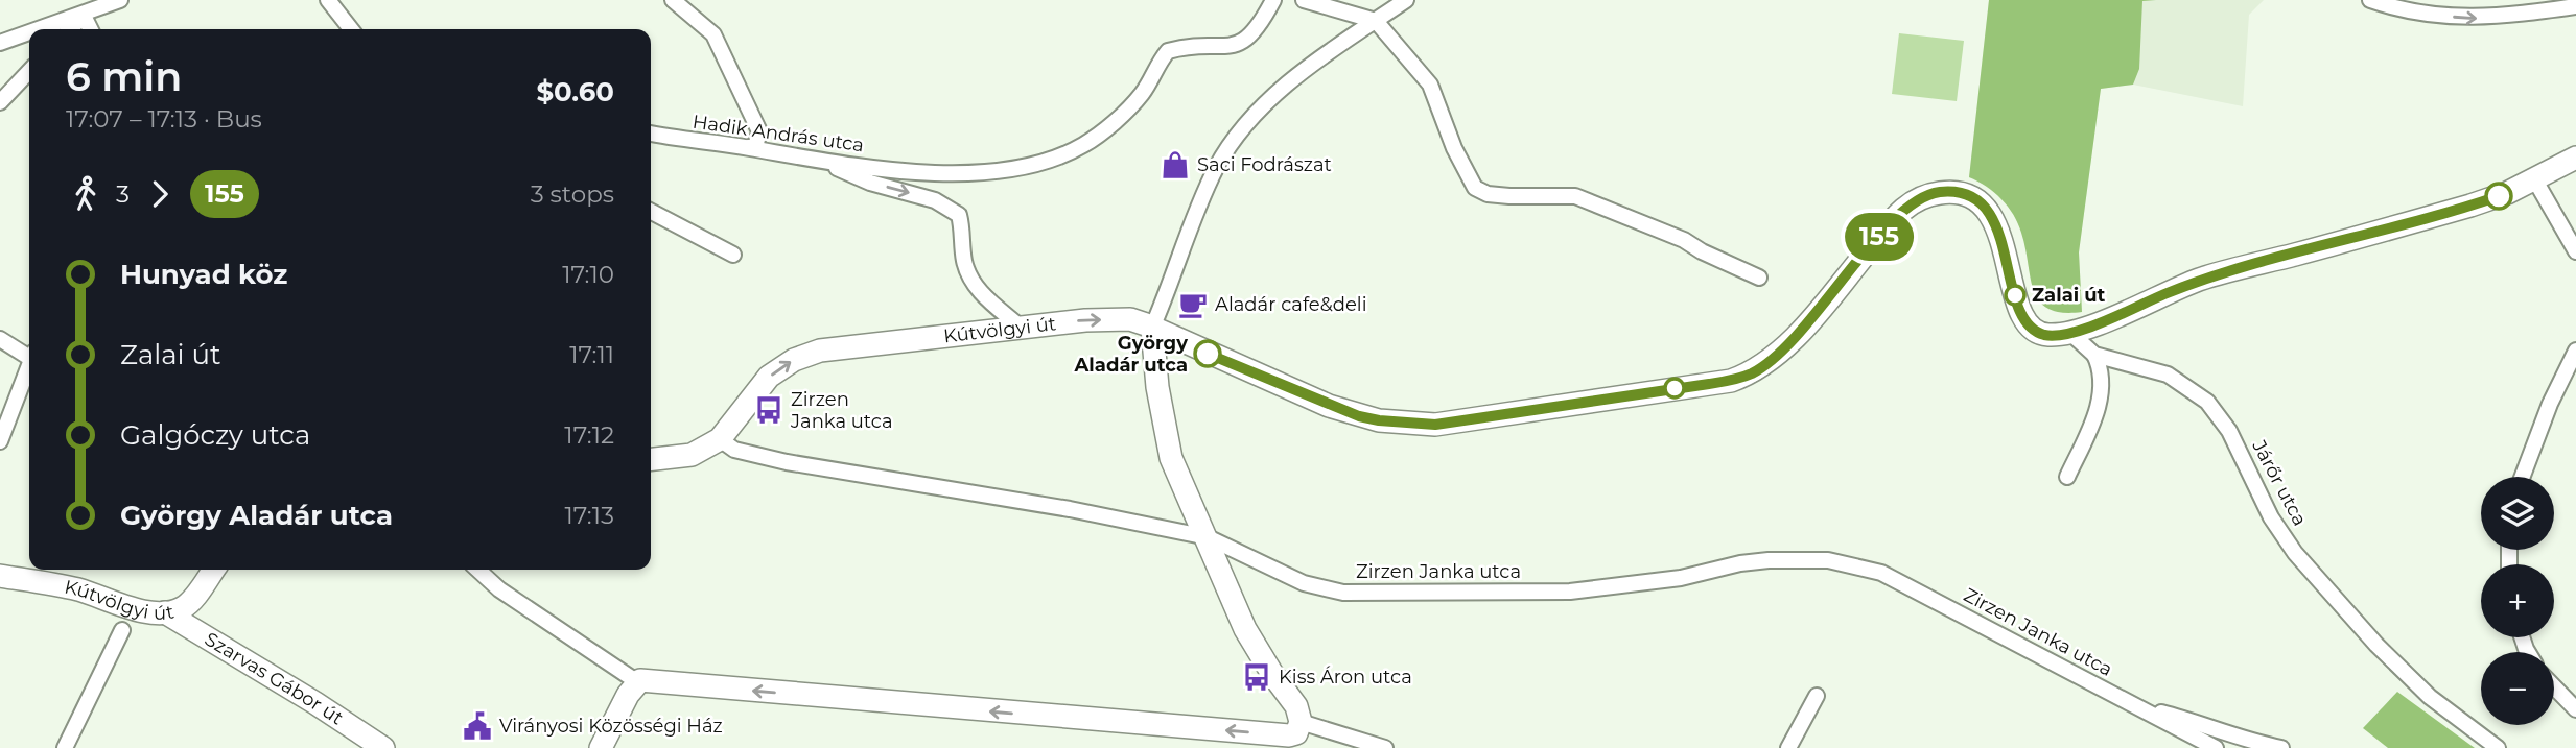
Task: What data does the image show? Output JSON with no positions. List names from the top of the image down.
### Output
{
  "streets": {
    "street": [
      "Hadik András utca",
      "Kútvölgyi út",
      "Járőr utca",
      "Zirzen Janka utca",
      "Szarvas Gábor út"
    ]
  },
  "crossings": [
    ["Kútvölgyi út", "Járőr utca"],
    ["Kútvölgyi út", "Zirzen Janka utca"],
    ["Kútvölgyi út", "Szarvas Gábor út"]
  ],
  "places": {
    "shop": ["Saci Fodrászat"],
    "other": ["Zalai út", "György Aladár utca"],
    "cafe": ["Aladár cafe&deli"],
    "bus stop": ["Zirzen Janka utca", "Kiss Áron utca"],
    "public building": ["Virányosi Közösségi Ház"]
  },
  "lines": ["bus line 155"],
  "page": {
    "on_map": "155",
    "heading": ["6 min", "17:07 – 17:13 · Bus", "$0.60"],
    "legs": ["3", "155", "3 stops"],
    "list": [
      {
        "name": "Hunyad köz",
        "value": "17:10"
      },
      {
        "name": "Zalai út",
        "value": "17:11"
      },
      {
        "name": "Galgóczy utca",
        "value": "17:12"
      },
      {
        "name": "György Aladár utca",
        "value": "17:13"
      }
    ],
    "map_buttons": ["+", "−"]
  }
}
